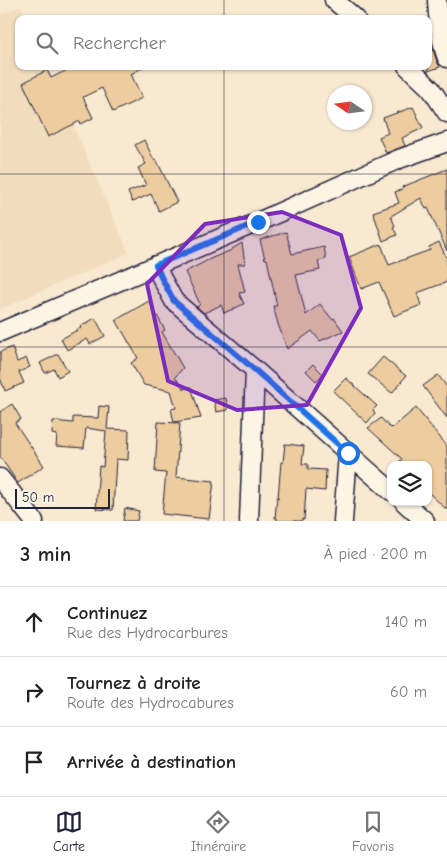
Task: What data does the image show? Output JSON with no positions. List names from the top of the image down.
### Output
{
  "scale_bar": "50 m",
  "north": "left",
  "page": {
    "search": "Rechercher",
    "scale": "50 m",
    "heading": ["3 min", "À pied · 200 m"],
    "list": [
      ["Continuez", "Rue des Hydrocarbures", "140 m"],
      ["Tournez à droite", "Route des Hydrocabures", "60 m"],
      "Arrivée à destination"
    ],
    "nav": ["Carte", "Itinéraire", "Favoris"]
  }
}
